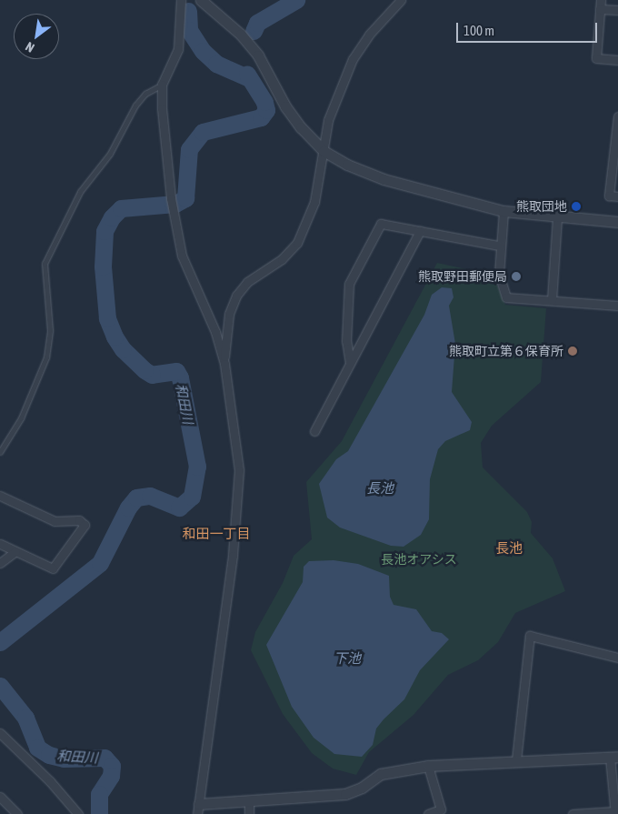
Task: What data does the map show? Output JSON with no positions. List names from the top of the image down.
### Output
{
  "districts": ["和田一丁目", "長池"],
  "water": ["和田川", "長池", "下池"],
  "parks": ["長池オアシス"],
  "places": ["熊取団地", "熊取野田郵便局", "熊取町立第６保育所"],
  "scale_bar": "100 m",
  "north": "bottom left"
}
